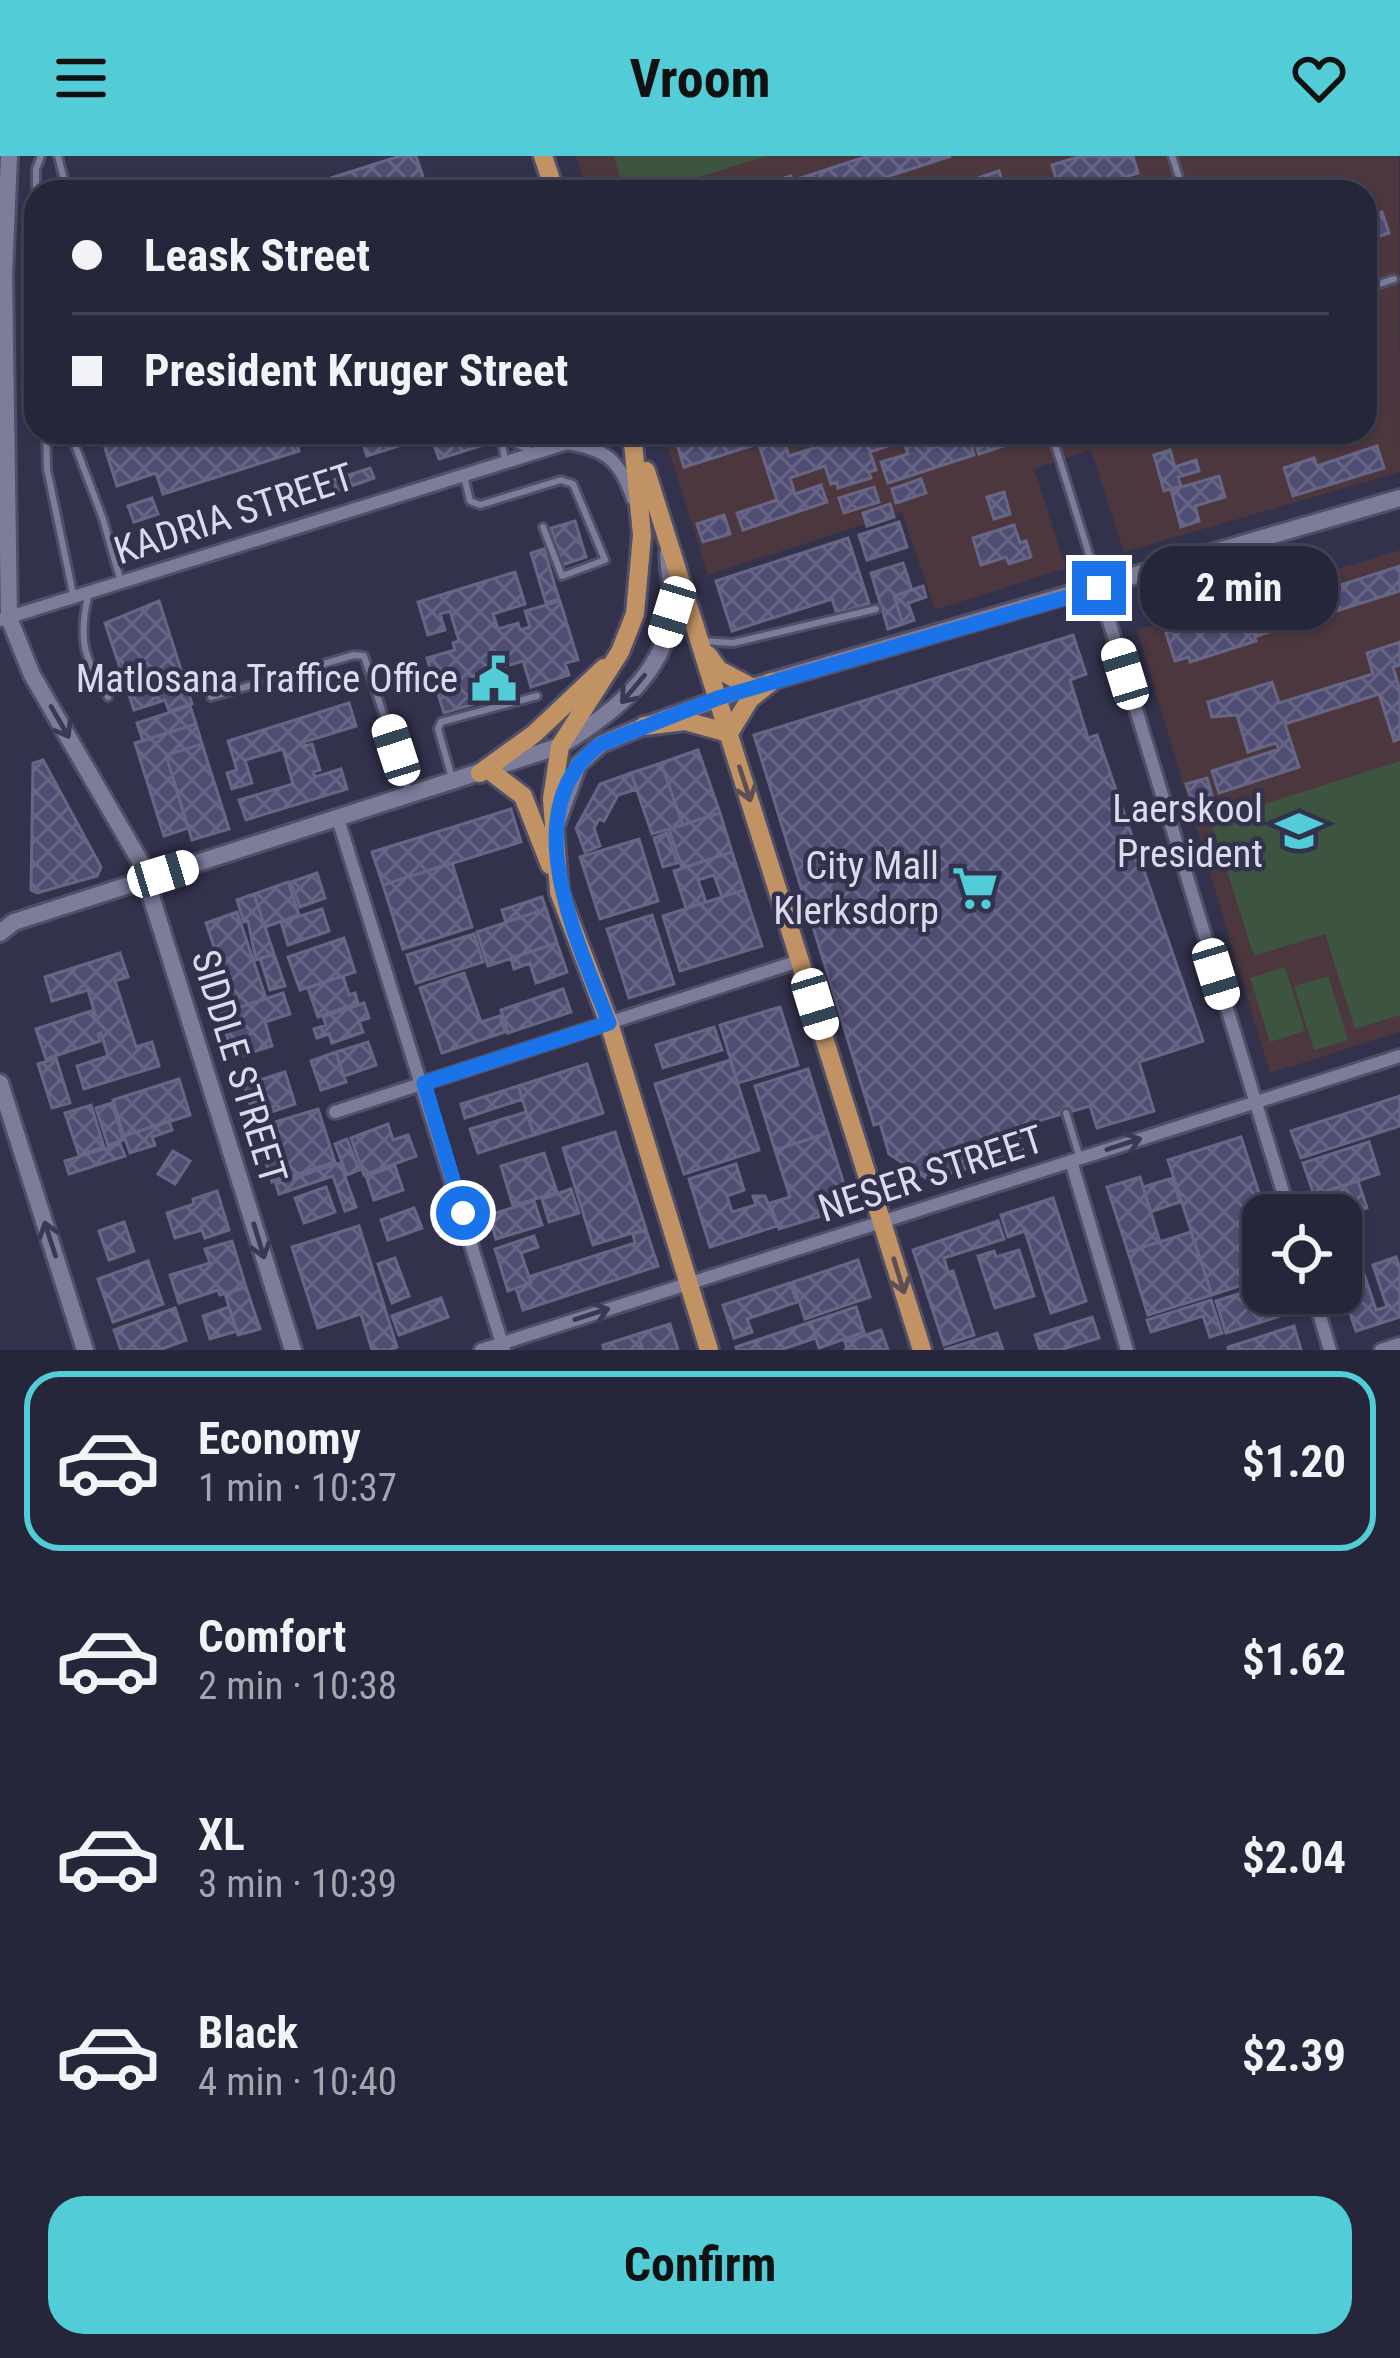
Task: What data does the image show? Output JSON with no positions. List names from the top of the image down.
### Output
{
  "streets": {
    "street": ["KADRIA STREET", "SIDDLE STREET", "NESER STREET"]
  },
  "crossings": [
    ["KADRIA STREET", "SIDDLE STREET"]
  ],
  "one_way": ["SIDDLE STREET", "NESER STREET"],
  "places": {
    "public building": ["Matlosana Traffice Office"],
    "school or university": ["Laerskool President"],
    "supermarket": ["City Mall Klerksdorp"]
  },
  "page": {
    "header": "Vroom",
    "banner": ["Leask Street", "President Kruger Street"],
    "bubble": "2 min",
    "list": [
      {
        "name": "Economy",
        "note": "1 min · 10:37",
        "value": "$1.20"
      },
      {
        "name": "Comfort",
        "note": "2 min · 10:38",
        "value": "$1.62"
      },
      {
        "name": "XL",
        "note": "3 min · 10:39",
        "value": "$2.04"
      },
      {
        "name": "Black",
        "note": "4 min · 10:40",
        "value": "$2.39"
      }
    ],
    "buttons": "Confirm"
  }
}
